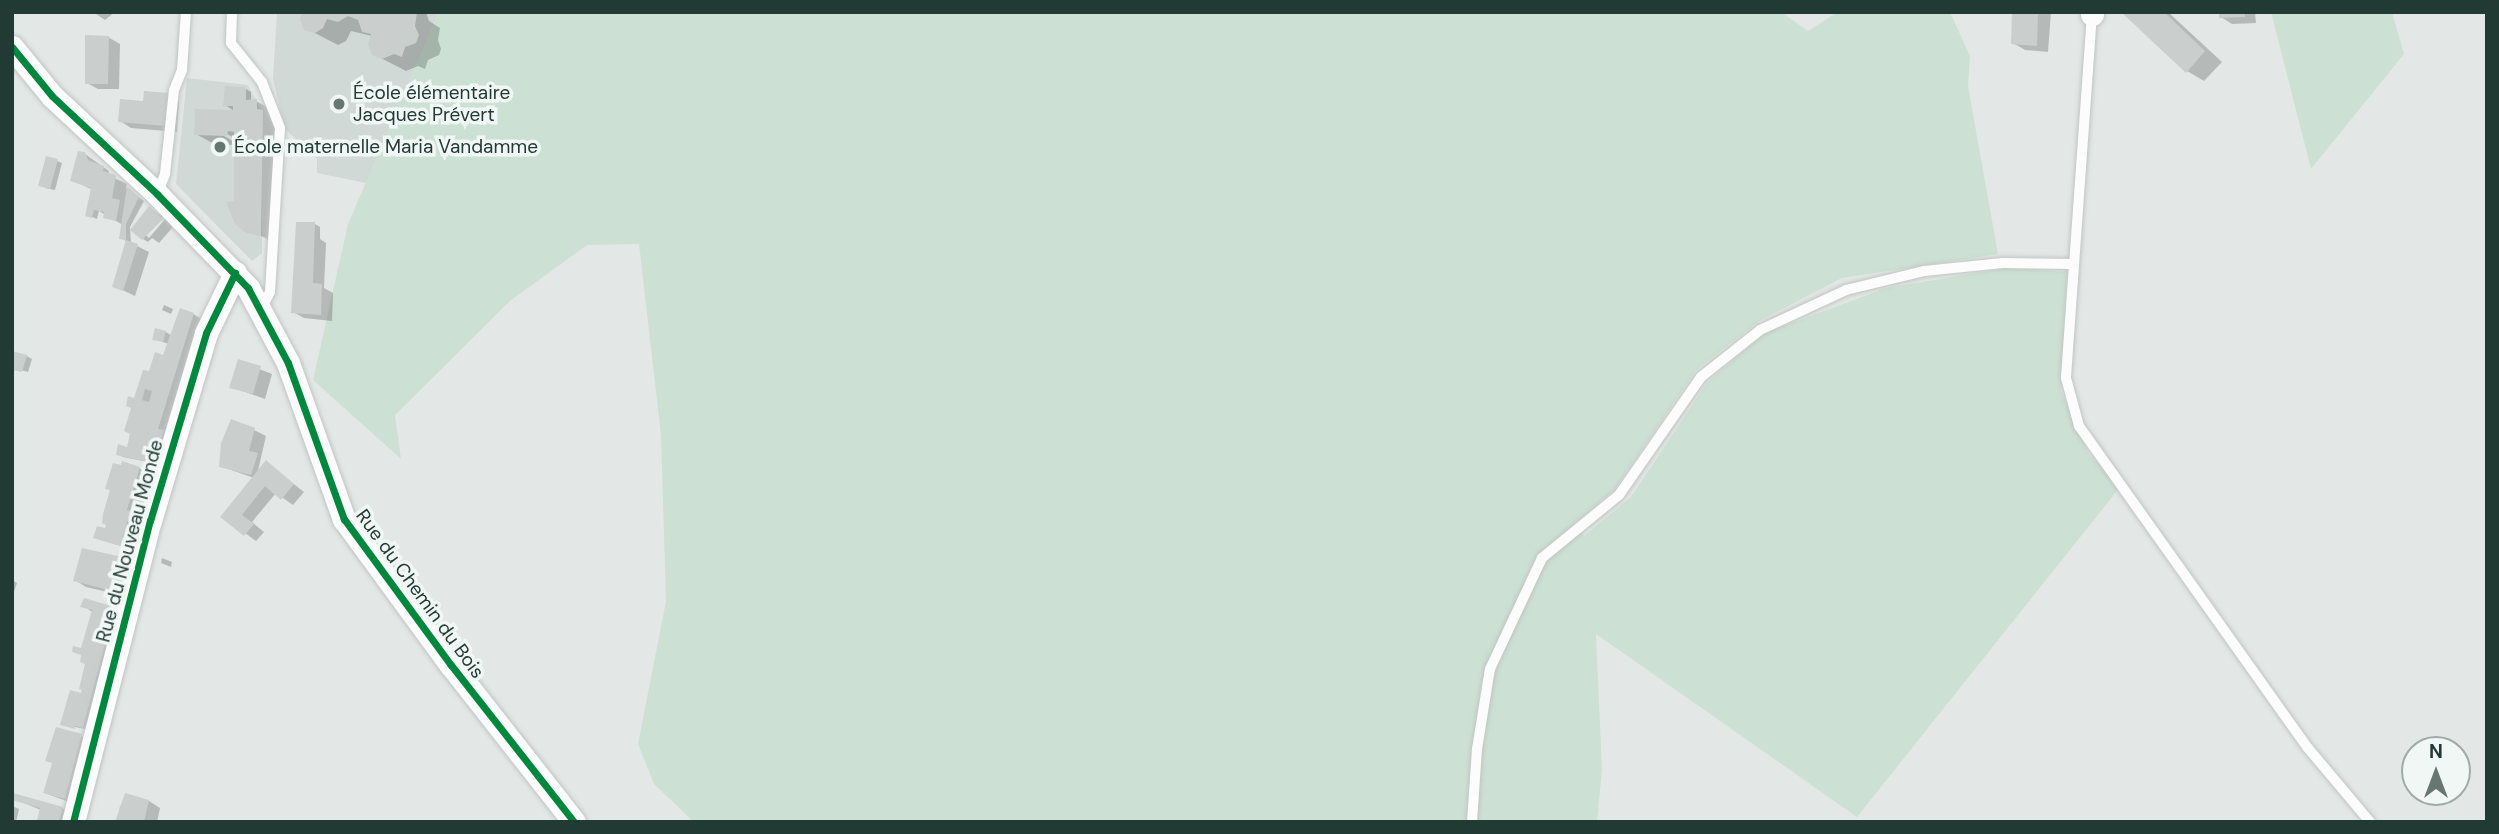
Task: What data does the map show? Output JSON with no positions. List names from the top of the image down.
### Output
{
  "streets": {
    "street": ["Rue du Nouveau Monde", "Rue du Chemin du Bois"]
  },
  "crossings": [
    ["Rue du Nouveau Monde", "Rue du Chemin du Bois"]
  ],
  "places": ["École élémentaire Jacques Prévert", "École maternelle Maria Vandamme"],
  "north": "top"
}
